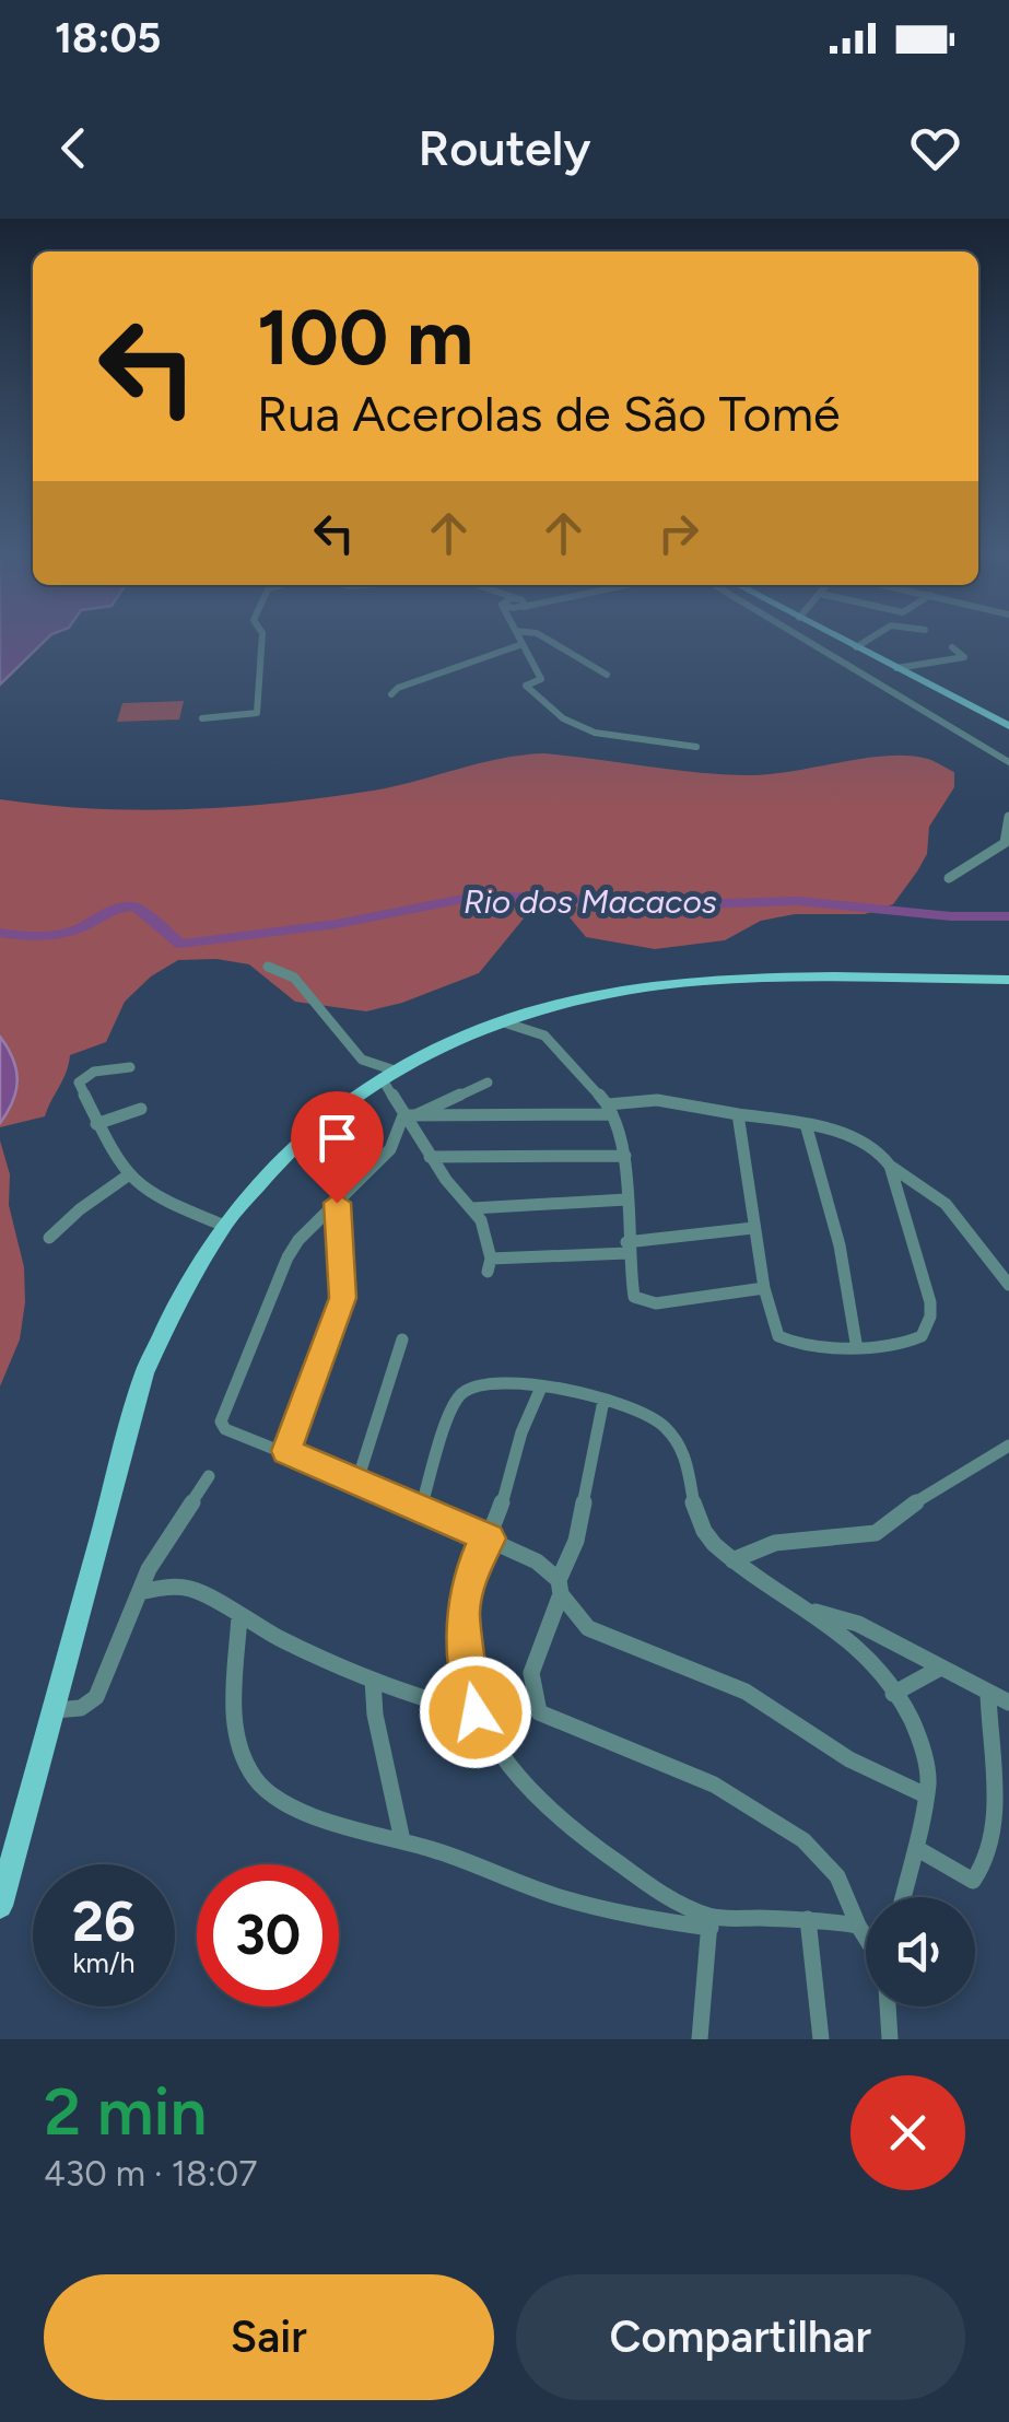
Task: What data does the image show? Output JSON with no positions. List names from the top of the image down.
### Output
{
  "water": ["Rio dos Macacos"],
  "page": {
    "status": "18:05",
    "header": "Routely",
    "turn": ["100 m", "Rua Acerolas de São Tomé"],
    "speed": "26 km/h",
    "limit": "30",
    "heading": ["2 min", "430 m · 18:07"],
    "buttons": ["Sair", "Compartilhar"]
  }
}
